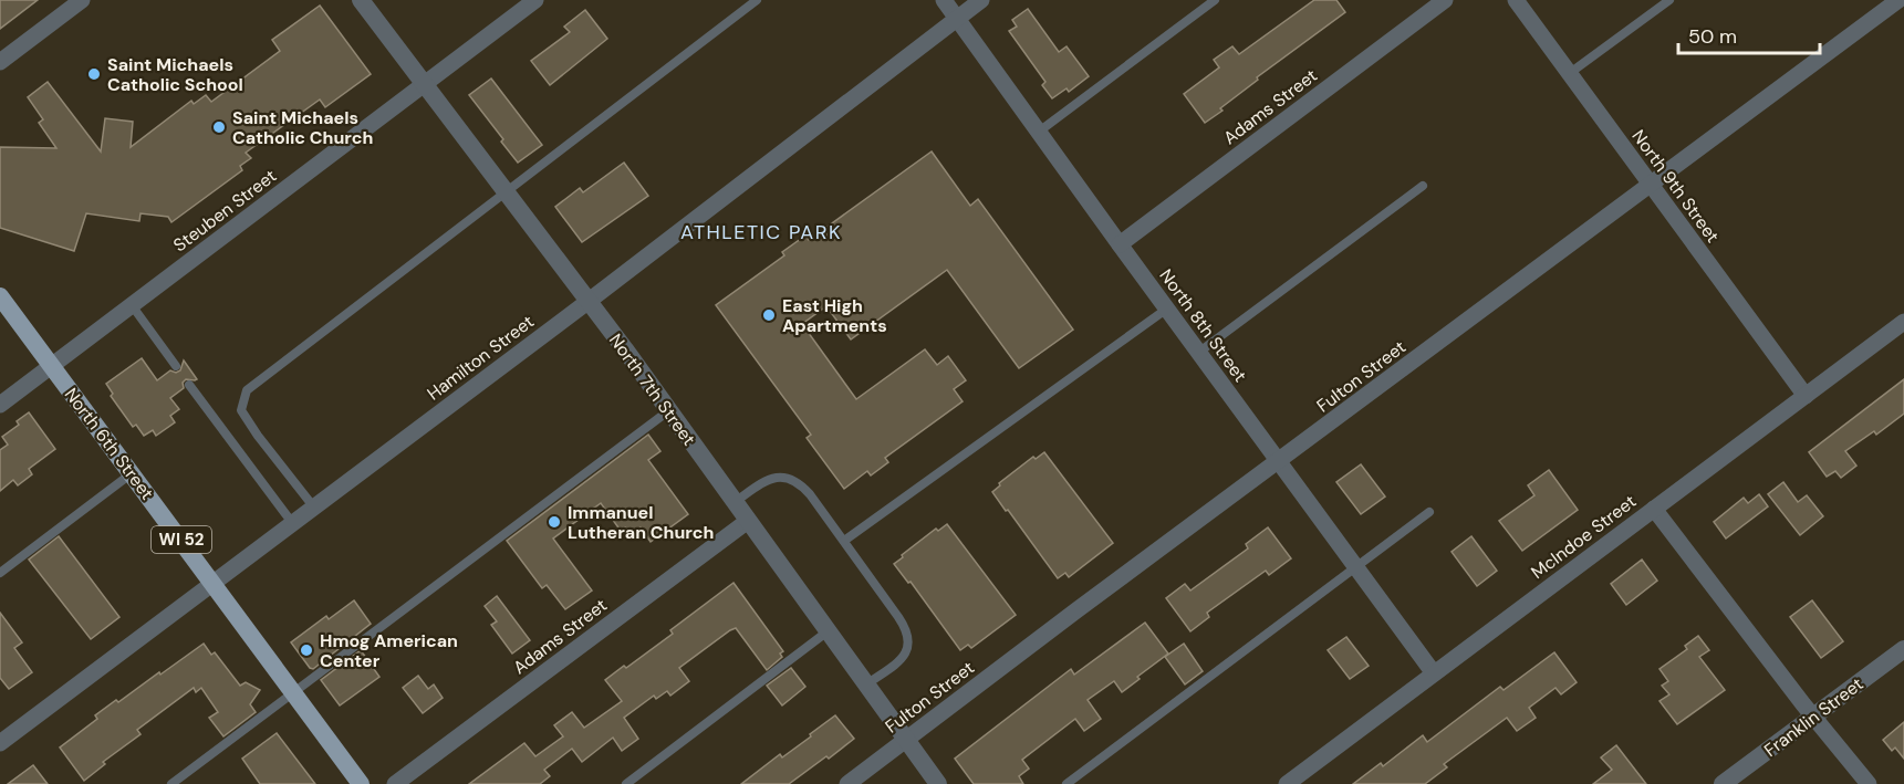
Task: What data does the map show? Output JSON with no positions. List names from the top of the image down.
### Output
{
  "streets": {
    "main road": ["North 6th Street", "WI 52"],
    "street": [
      "Adams Street",
      "North 9th Street",
      "Steuben Street",
      "North 8th Street",
      "Hamilton Street",
      "Fulton Street",
      "North 7th Street",
      "McIndoe Street",
      "Franklin Street"
    ]
  },
  "crossings": [
    ["Adams Street", "North 8th Street"],
    ["Adams Street", "North 7th Street"],
    ["North 9th Street", "Fulton Street"],
    ["North 9th Street", "McIndoe Street"],
    ["Steuben Street", "North 7th Street"],
    ["Steuben Street", "North 6th Street"],
    ["North 8th Street", "Hamilton Street"],
    ["North 8th Street", "Fulton Street"],
    ["North 8th Street", "McIndoe Street"],
    ["Hamilton Street", "North 7th Street"],
    ["Hamilton Street", "North 6th Street"],
    ["Fulton Street", "North 7th Street"]
  ],
  "districts": ["ATHLETIC PARK"],
  "places": [
    "Saint Michaels Catholic School",
    "Saint Michaels Catholic Church",
    "East High Apartments",
    "Immanuel Lutheran Church",
    "Hmog American Center"
  ],
  "scale_bar": "50 m"
}
